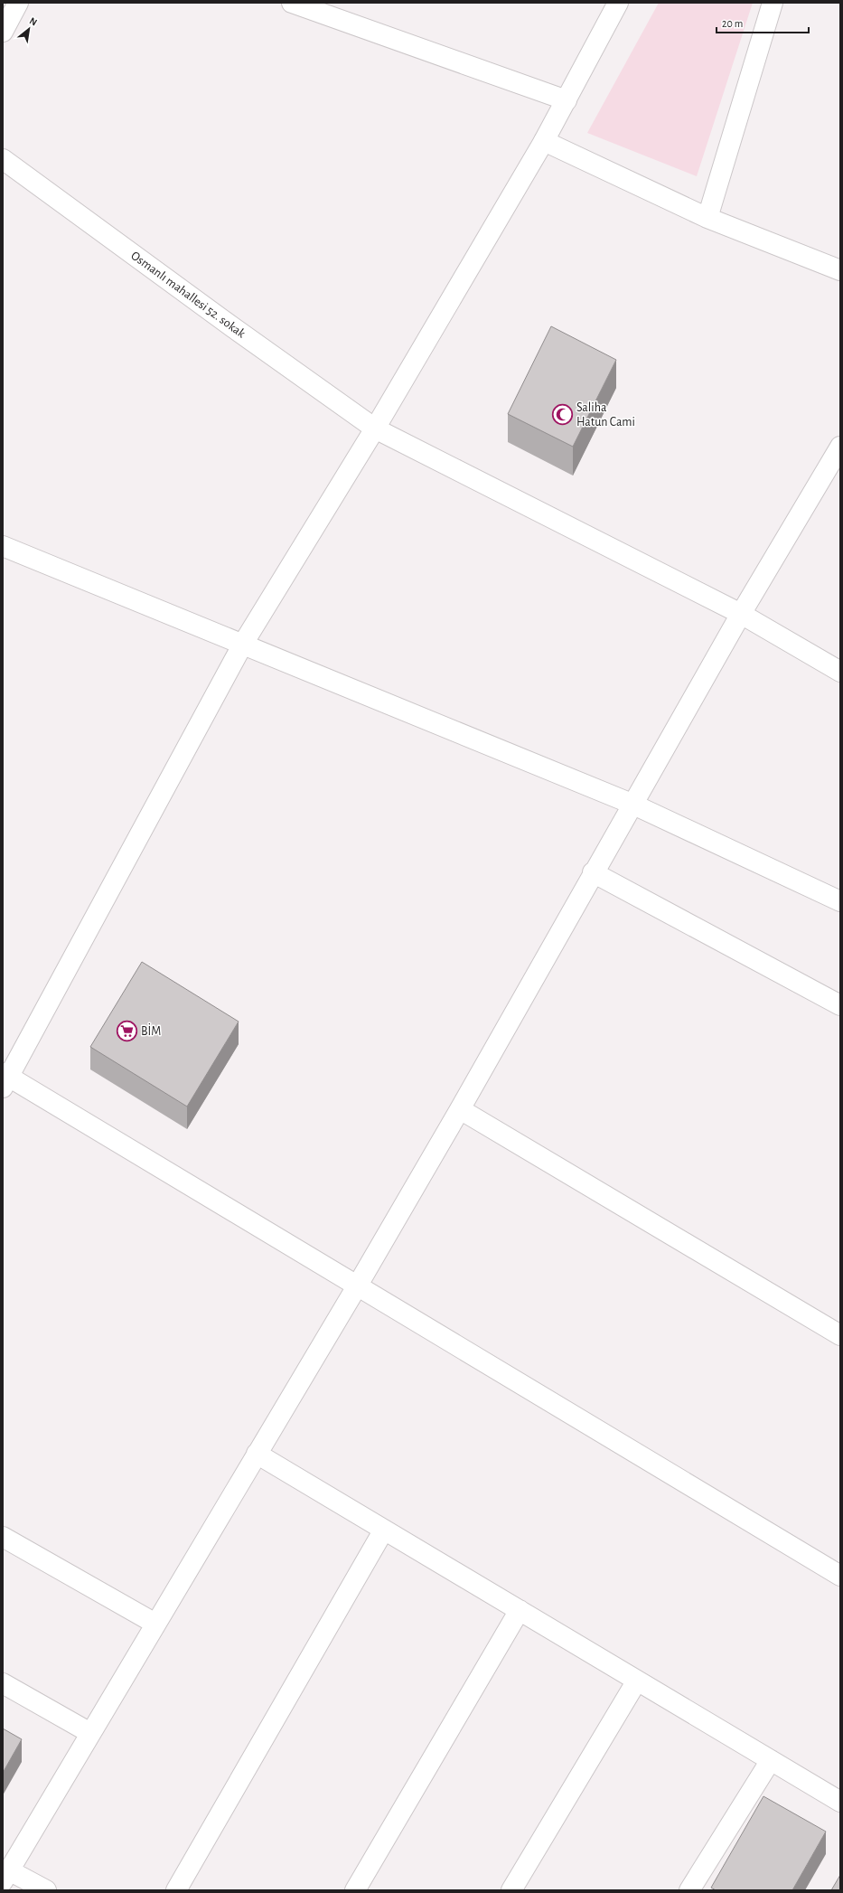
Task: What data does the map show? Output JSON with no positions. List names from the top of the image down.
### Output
{
  "streets": {
    "street": ["Osmanlı mahallesi 52. sokak"]
  },
  "places": {
    "mosque": ["Saliha Hatun Cami"],
    "supermarket": ["BİM"]
  },
  "scale_bar": "20 m",
  "north": "top right"
}
